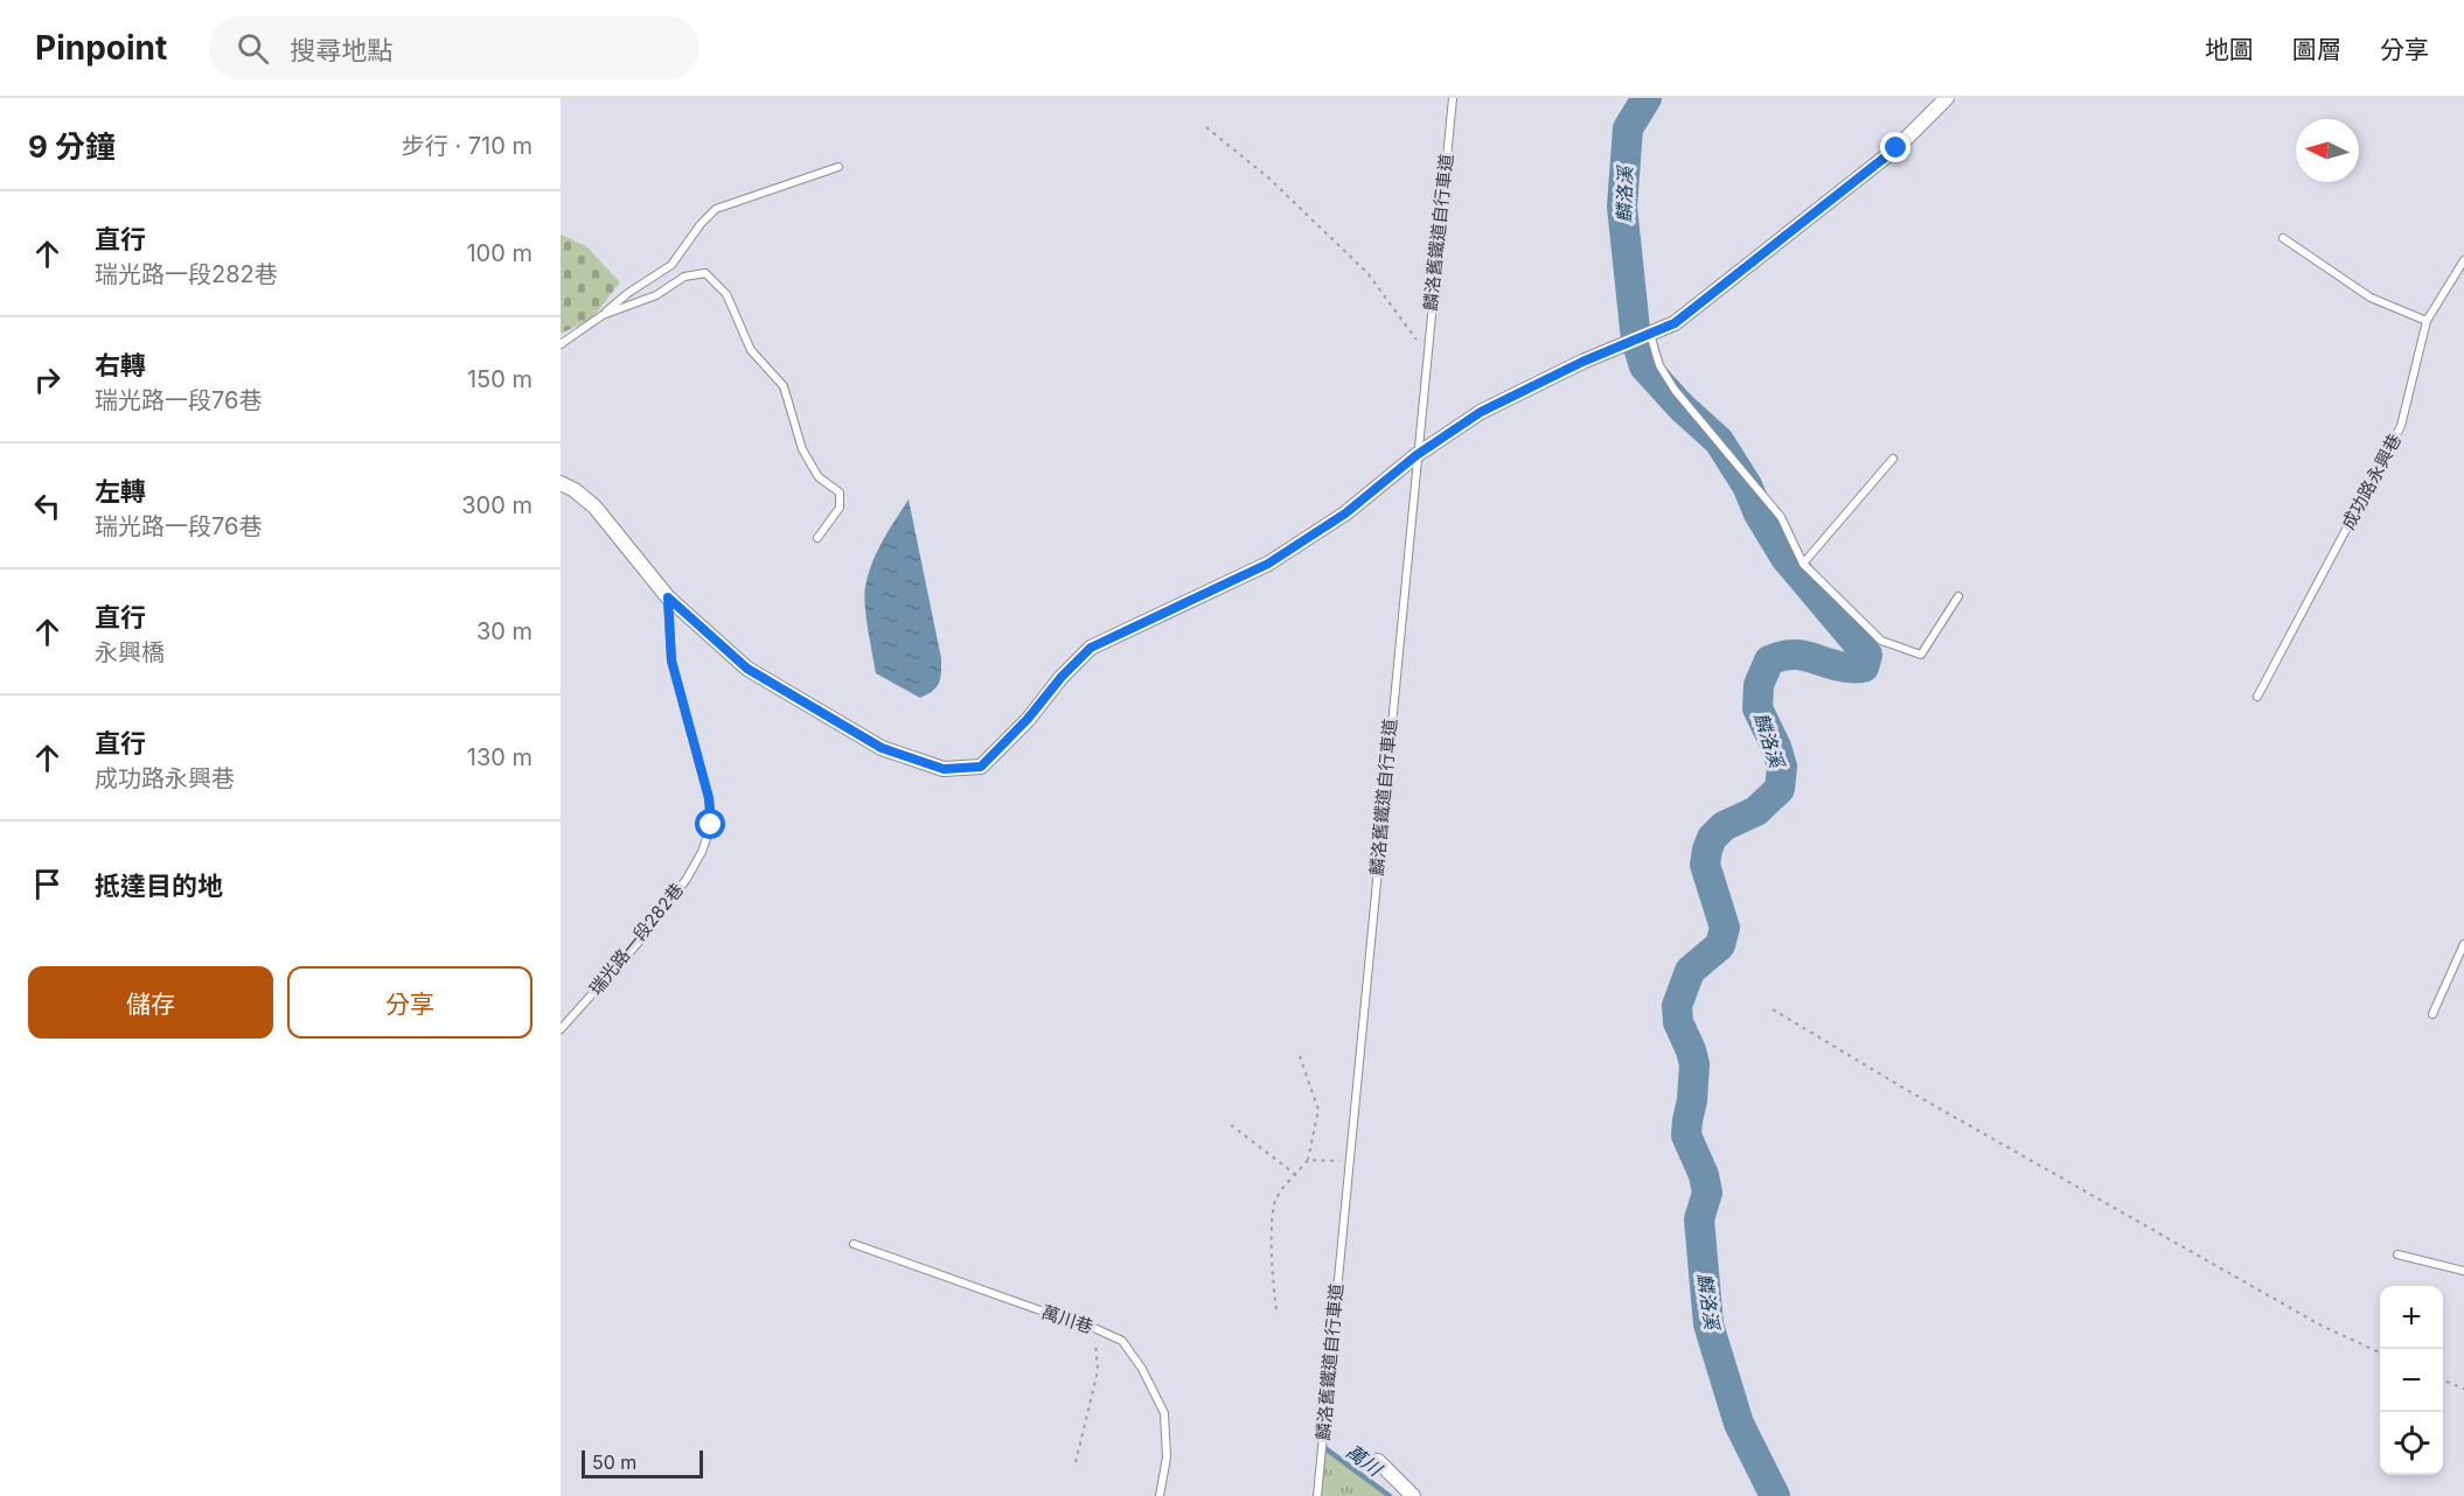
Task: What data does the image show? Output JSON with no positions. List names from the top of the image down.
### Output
{
  "streets": {
    "lane": [
      "麟洛舊鐵道自行車道",
      "成功路永興巷",
      "瑞光路一段282巷",
      "萬川巷"
    ]
  },
  "water": ["麟洛溪", "萬川"],
  "scale_bar": "50 m",
  "north": "left",
  "page": {
    "header": "Pinpoint",
    "search": "搜尋地點",
    "nav": ["地圖", "圖層", "分享"],
    "heading": ["9 分鐘", "步行 · 710 m"],
    "list": [
      ["直行", "瑞光路一段282巷", "100 m"],
      ["右轉", "瑞光路一段76巷", "150 m"],
      ["左轉", "瑞光路一段76巷", "300 m"],
      ["直行", "永興橋", "30 m"],
      ["直行", "成功路永興巷", "130 m"],
      "抵達目的地"
    ],
    "buttons": ["儲存", "分享"],
    "map_buttons": ["+", "−"],
    "scale": "50 m"
  }
}
